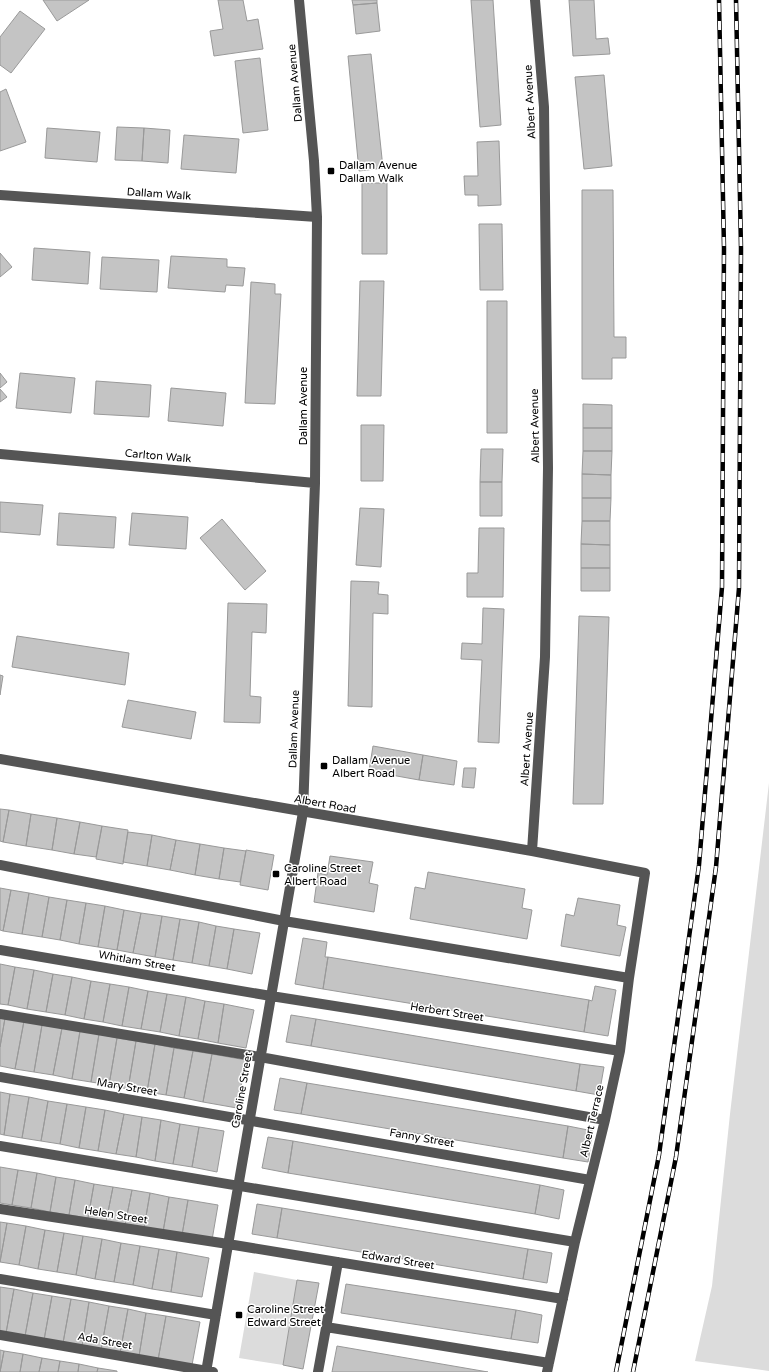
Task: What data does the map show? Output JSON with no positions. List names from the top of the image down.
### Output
{
  "streets": {
    "street": [
      "Dallam Avenue",
      "Albert Avenue",
      "Dallam Walk",
      "Carlton Walk",
      "Albert Road",
      "Whitlam Street",
      "Herbert Street",
      "Mary Street",
      "Caroline Street",
      "Albert Terrace",
      "Fanny Street",
      "Helen Street",
      "Edward Street",
      "Ada Street"
    ]
  },
  "crossings": [
    ["Dallam Avenue", "Dallam Walk"],
    ["Dallam Avenue", "Carlton Walk"],
    ["Dallam Avenue", "Albert Road"],
    ["Dallam Avenue", "Caroline Street"],
    ["Albert Avenue", "Albert Road"],
    ["Albert Road", "Caroline Street"],
    ["Albert Road", "Albert Terrace"],
    ["Whitlam Street", "Herbert Street"],
    ["Whitlam Street", "Caroline Street"],
    ["Herbert Street", "Caroline Street"],
    ["Herbert Street", "Albert Terrace"],
    ["Mary Street", "Caroline Street"],
    ["Mary Street", "Fanny Street"],
    ["Caroline Street", "Fanny Street"],
    ["Caroline Street", "Helen Street"],
    ["Caroline Street", "Edward Street"],
    ["Caroline Street", "Ada Street"],
    ["Albert Terrace", "Fanny Street"],
    ["Albert Terrace", "Edward Street"],
    ["Helen Street", "Edward Street"]
  ],
  "places": {
    "transit": [
      "Dallam Avenue Dallam Walk",
      "Dallam Avenue Albert Road",
      "Caroline Street Albert Road",
      "Caroline Street Edward Street"
    ]
  }
}
